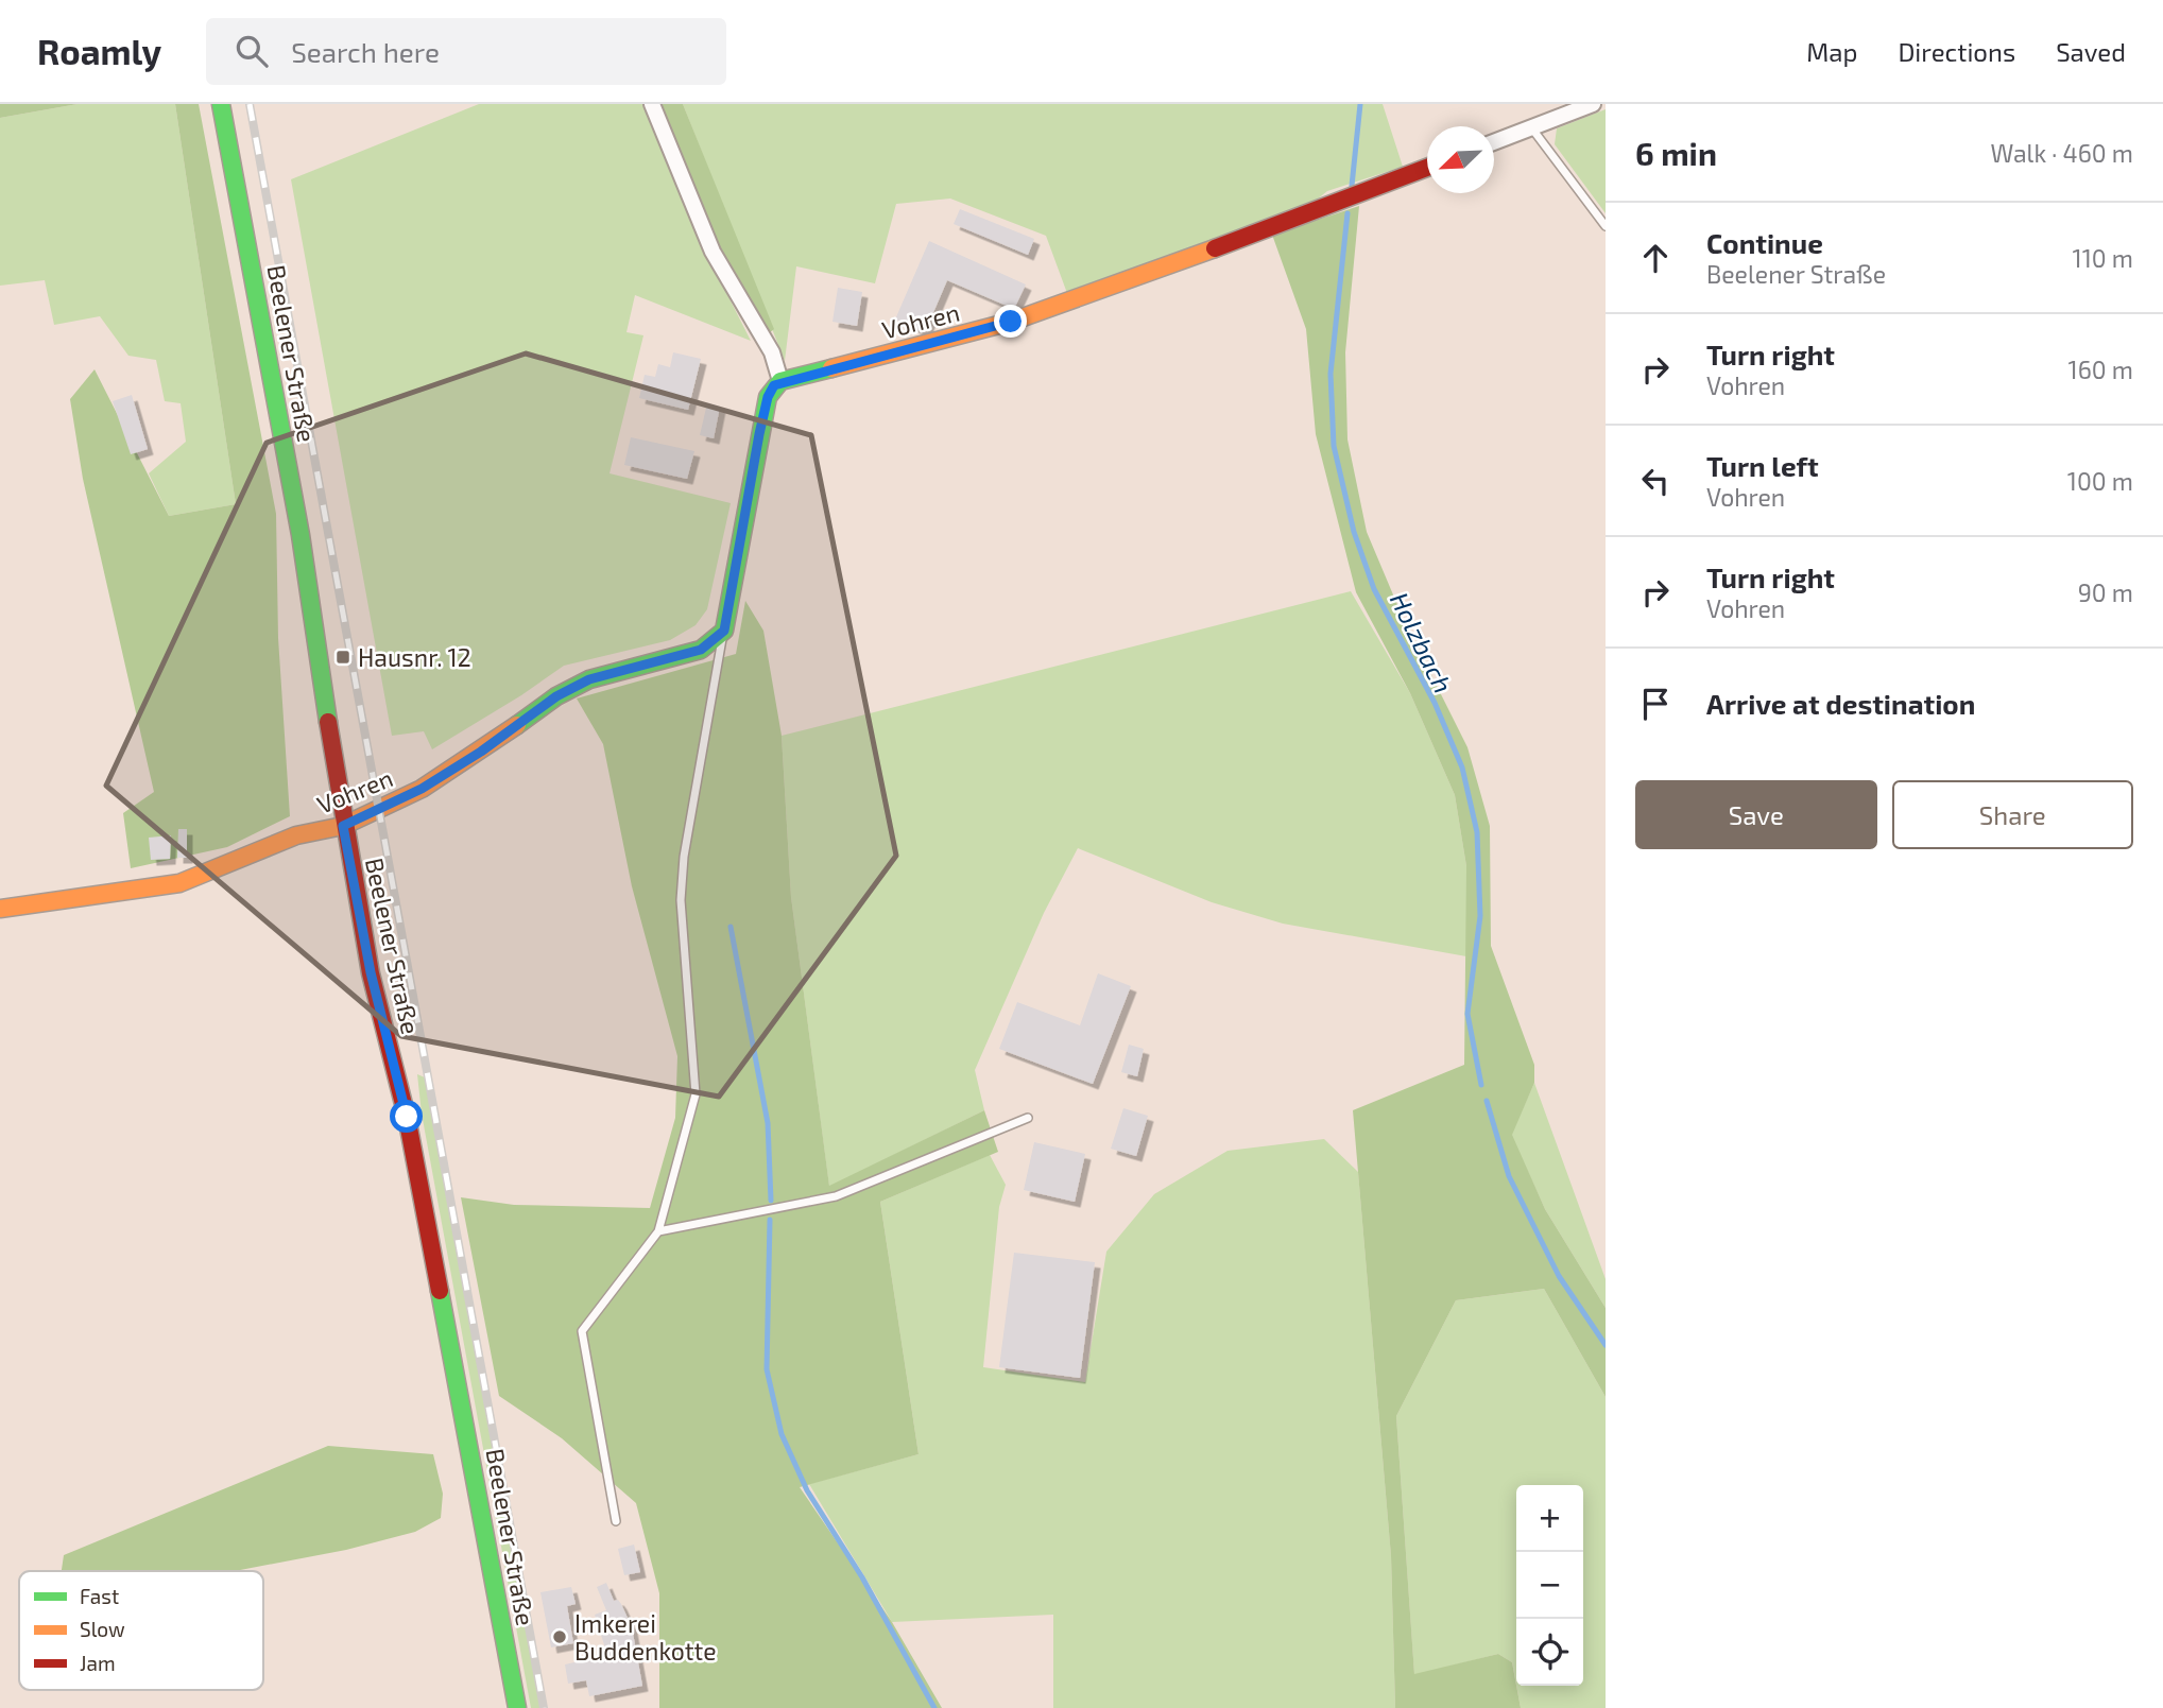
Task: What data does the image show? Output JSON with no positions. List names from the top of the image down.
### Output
{
  "streets": {
    "street": ["Vohren", "Beelener Straße"]
  },
  "crossings": [
    ["Vohren", "Beelener Straße"]
  ],
  "water": ["Holzbach"],
  "places": {
    "transit": ["Hausnr. 12"],
    "other": ["Imkerei Buddenkotte"]
  },
  "legend": ["Fast", "Slow", "Jam"],
  "north": "bottom left",
  "page": {
    "header": "Roamly",
    "search": "Search here",
    "nav": ["Map", "Directions", "Saved"],
    "heading": ["6 min", "Walk · 460 m"],
    "list": [
      ["Continue", "Beelener Straße", "110 m"],
      ["Turn right", "Vohren", "160 m"],
      ["Turn left", "Vohren", "100 m"],
      ["Turn right", "Vohren", "90 m"],
      "Arrive at destination"
    ],
    "buttons": ["Save", "Share"],
    "map_buttons": ["+", "−"]
  }
}
